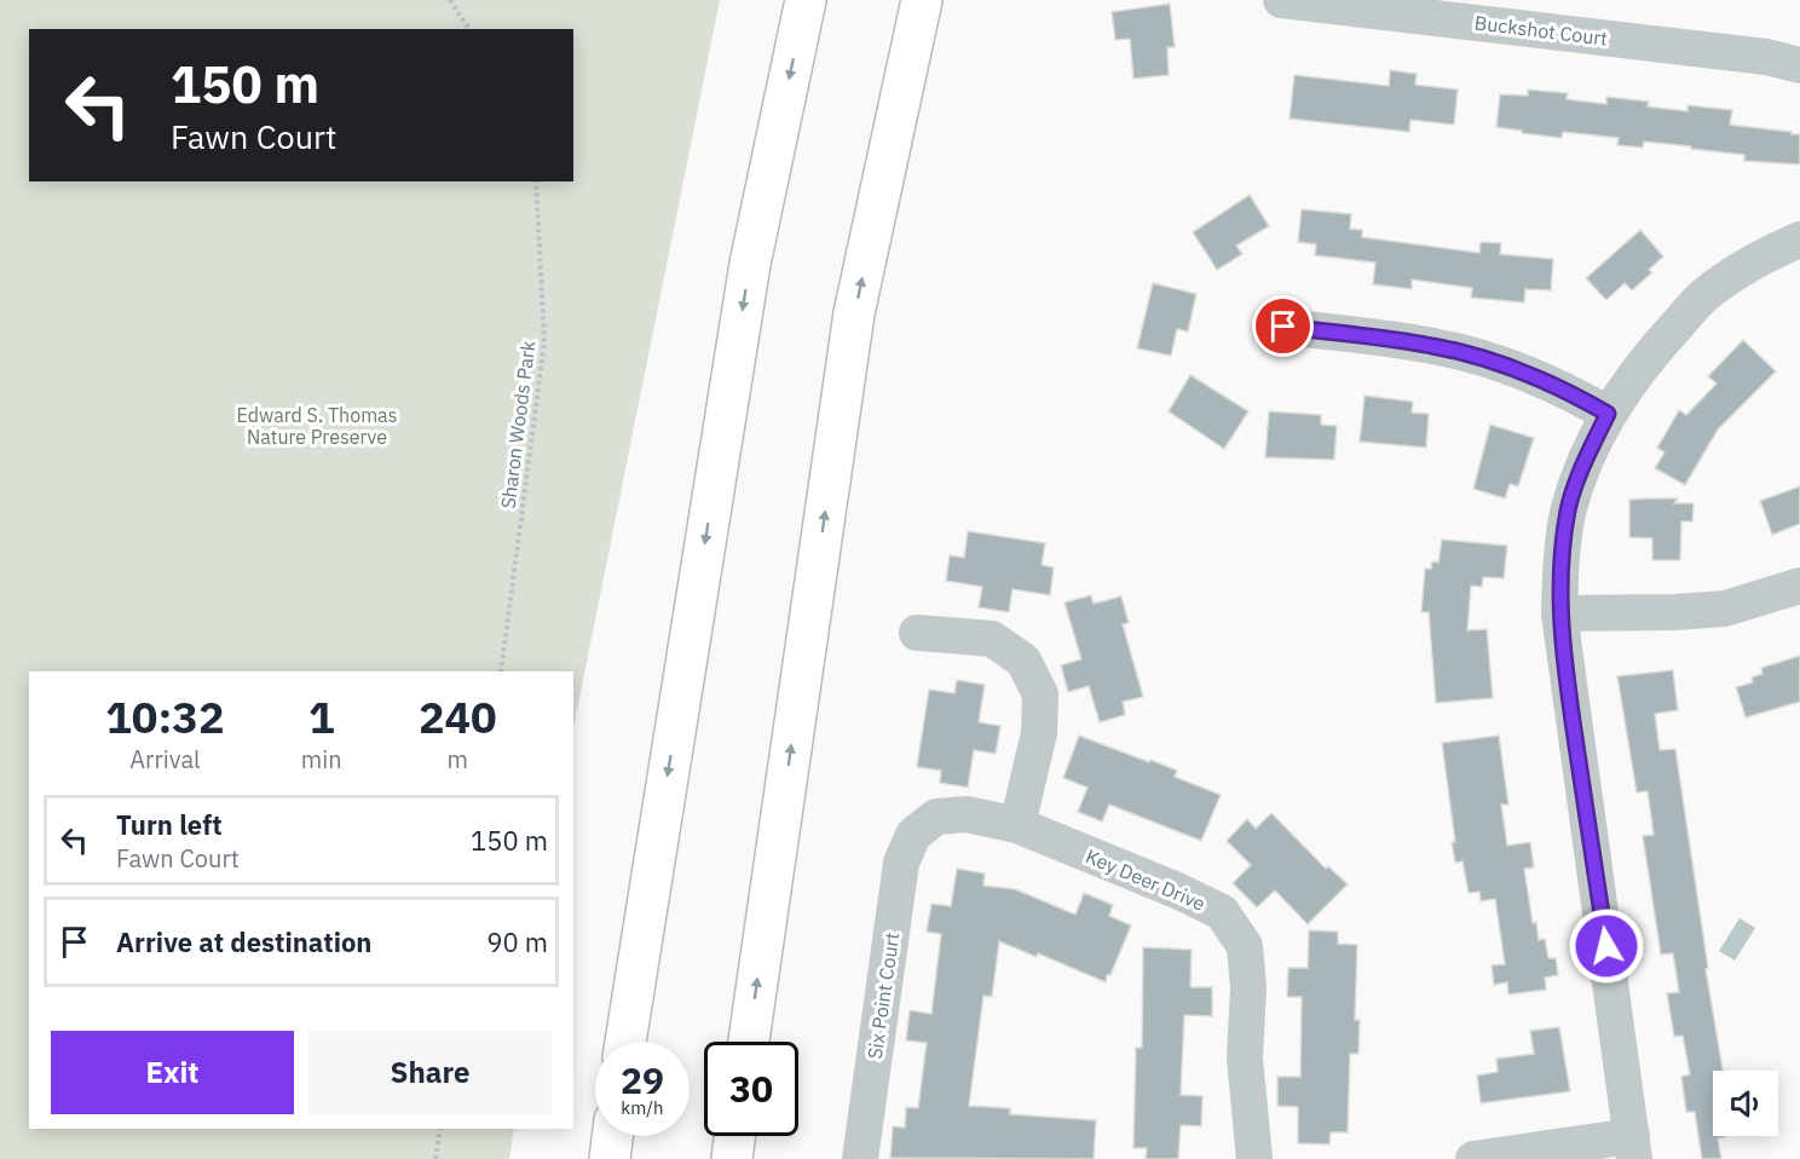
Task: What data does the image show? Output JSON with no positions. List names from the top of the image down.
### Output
{
  "streets": {
    "street": ["Buckshot Court", "Key Deer Drive", "Six Point Court"],
    "path": ["Sharon Woods Park"]
  },
  "crossings": [
    ["Key Deer Drive", "Six Point Court"]
  ],
  "parks": ["Edward S. Thomas Nature Preserve"],
  "page": {
    "turn": ["150 m", "Fawn Court"],
    "eta": [
      "10:32",
      "Arrival",
      "1",
      "min",
      "240",
      "m"
    ],
    "list": [
      {
        "name": "Turn left",
        "note": "Fawn Court",
        "value": "150 m"
      },
      {
        "name": "Arrive at destination",
        "value": "90 m"
      }
    ],
    "buttons": ["Exit", "Share"],
    "speed": "29 km/h",
    "limit": "30"
  }
}
